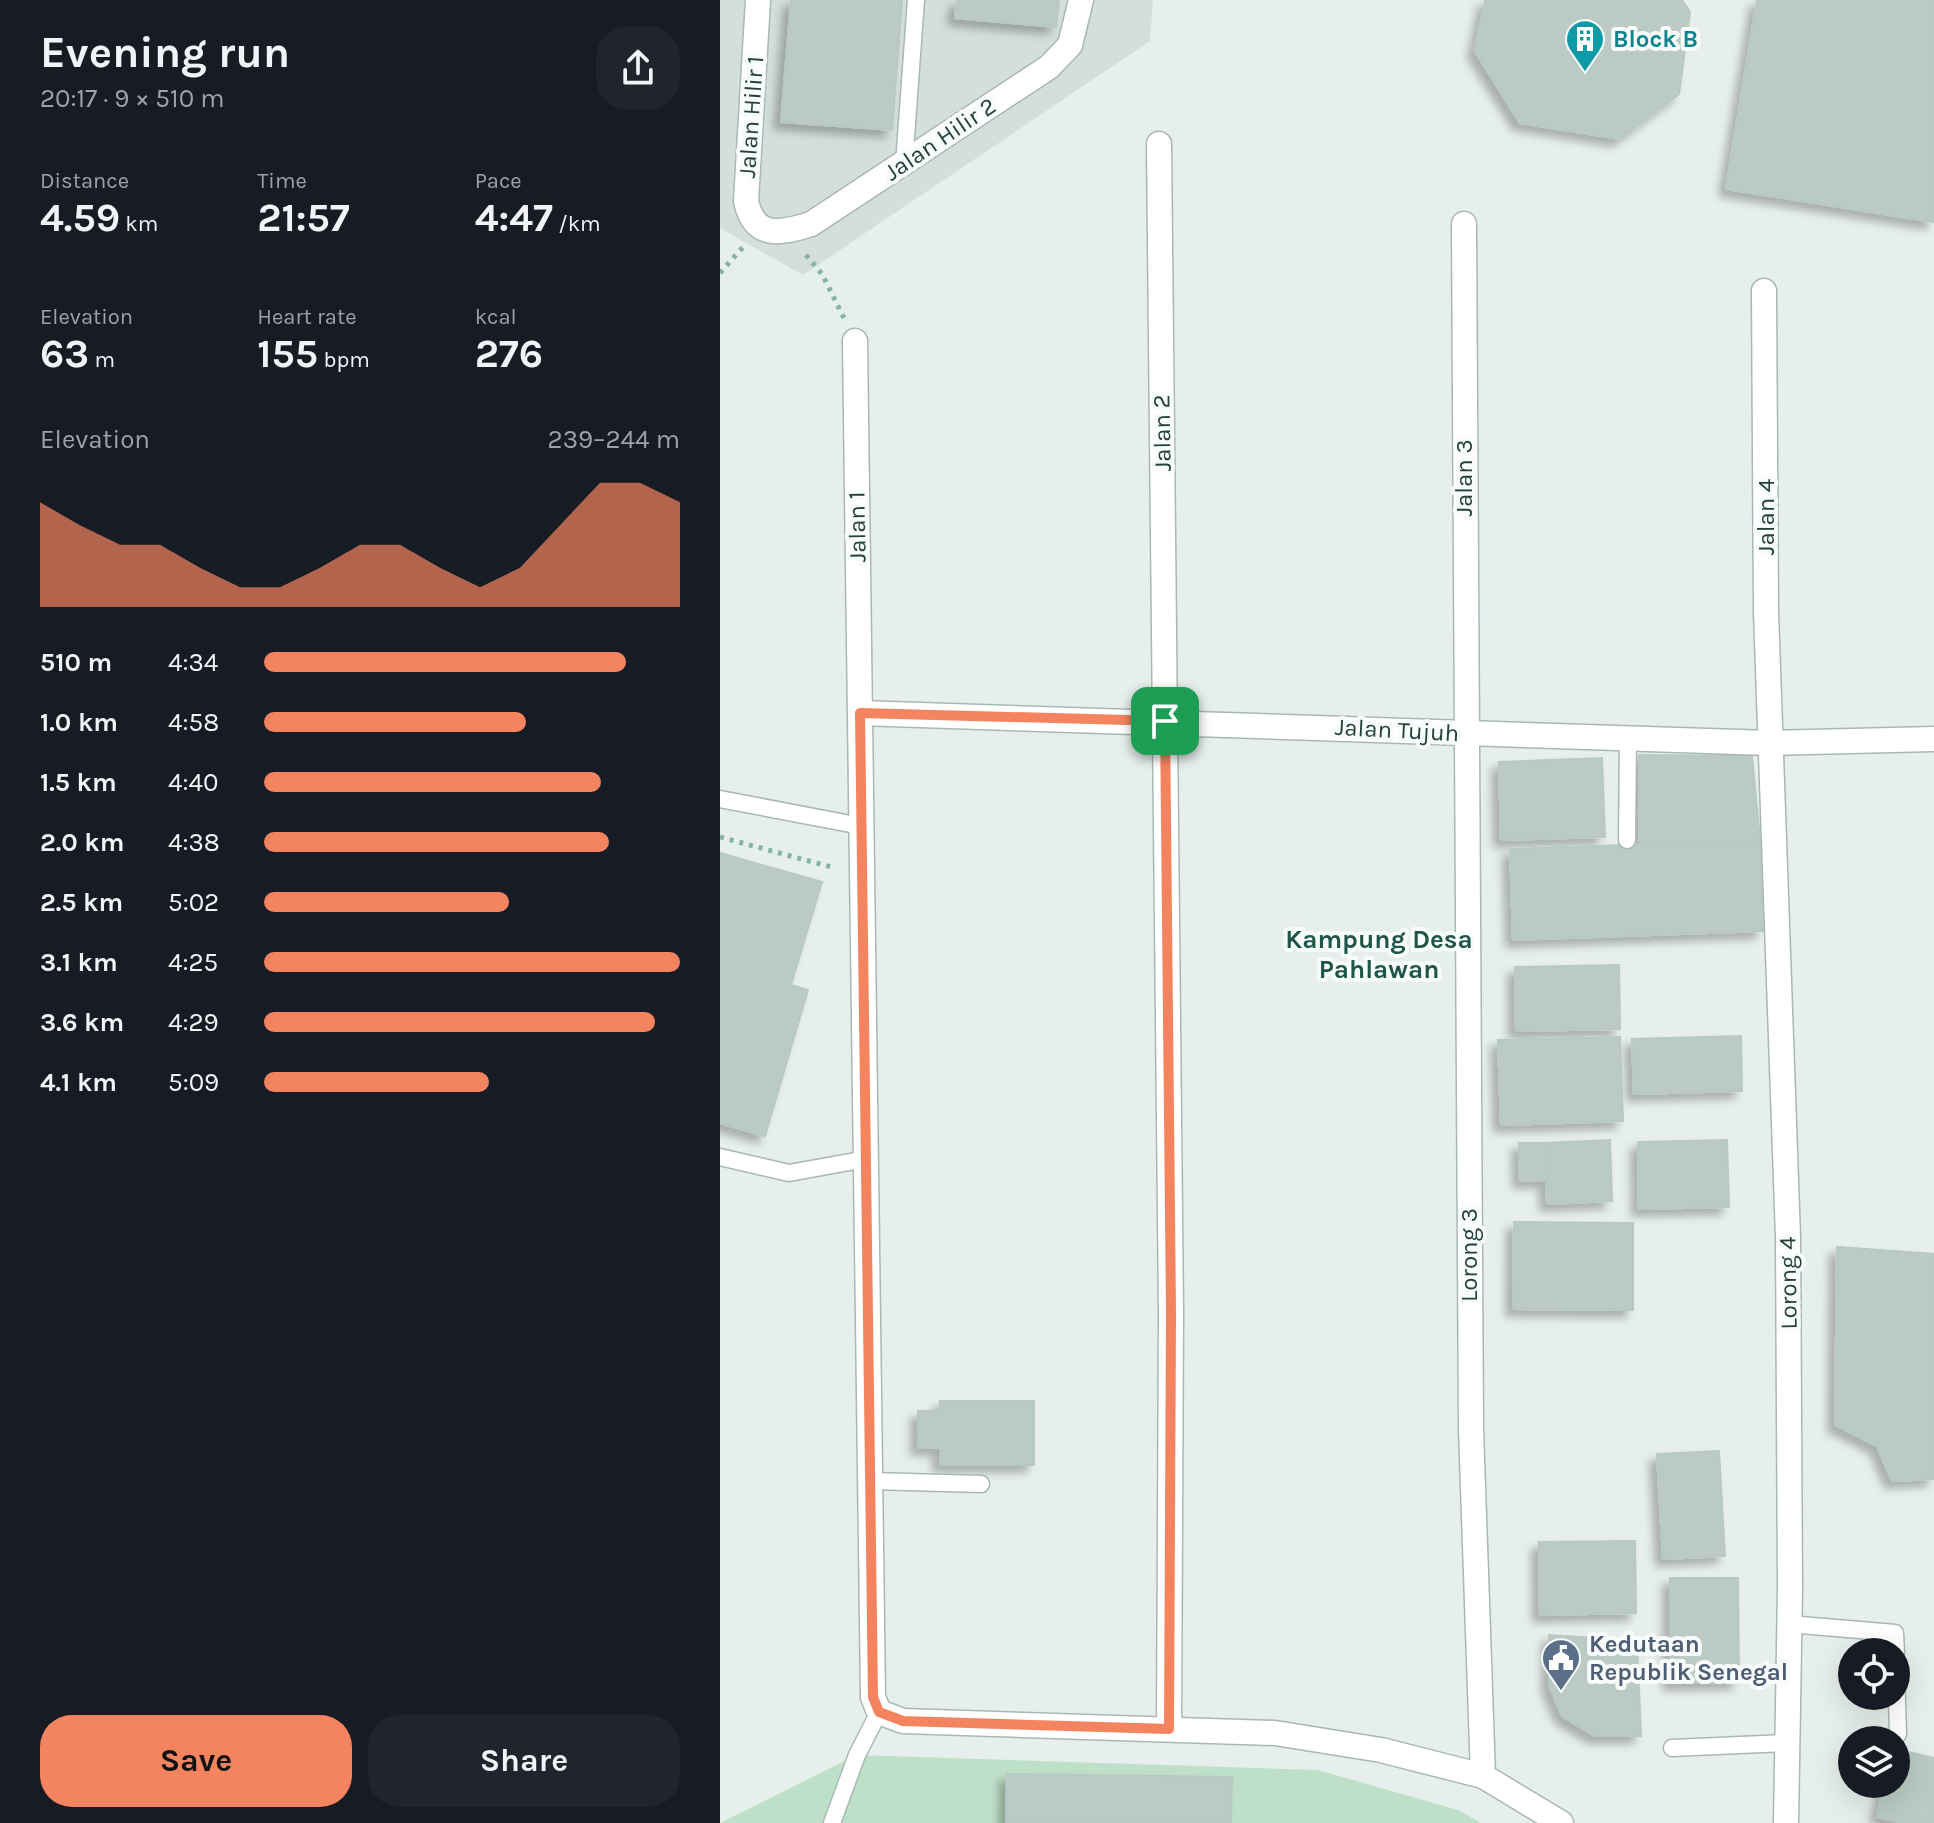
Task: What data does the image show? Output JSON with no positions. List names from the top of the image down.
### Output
{
  "streets": {
    "street": [
      "Jalan Hilir 1",
      "Jalan Hilir 2",
      "Jalan 2",
      "Jalan 3",
      "Jalan 4",
      "Jalan 1",
      "Jalan Tujuh",
      "Lorong 3",
      "Lorong 4"
    ]
  },
  "crossings": [
    ["Jalan Hilir 1", "Jalan Hilir 2"],
    ["Jalan 2", "Jalan Tujuh"],
    ["Jalan 3", "Jalan Tujuh"],
    ["Jalan 3", "Lorong 3"],
    ["Jalan 4", "Jalan Tujuh"],
    ["Jalan 4", "Lorong 4"],
    ["Jalan 1", "Jalan Tujuh"],
    ["Jalan Tujuh", "Lorong 3"],
    ["Jalan Tujuh", "Lorong 4"]
  ],
  "districts": ["Kampung Desa Pahlawan"],
  "places": {
    "building": ["Block B"],
    "public building": ["Kedutaan Republik Senegal"]
  },
  "page": {
    "heading": ["Evening run", "20:17 · 9 × 510 m"],
    "stats": [
      ["Distance", "4.59 km"],
      ["Time", "21:57"],
      ["Pace", "4:47 /km"],
      ["Elevation", "63 m"],
      ["Heart rate", "155 bpm"],
      ["kcal", "276"]
    ],
    "chart": ["Elevation", "239–244 m"],
    "list": [
      {
        "name": "510 m",
        "note": "4:34"
      },
      {
        "name": "1.0 km",
        "note": "4:58"
      },
      {
        "name": "1.5 km",
        "note": "4:40"
      },
      {
        "name": "2.0 km",
        "note": "4:38"
      },
      {
        "name": "2.5 km",
        "note": "5:02"
      },
      {
        "name": "3.1 km",
        "note": "4:25"
      },
      {
        "name": "3.6 km",
        "note": "4:29"
      },
      {
        "name": "4.1 km",
        "note": "5:09"
      }
    ],
    "buttons": ["Save", "Share"]
  }
}
